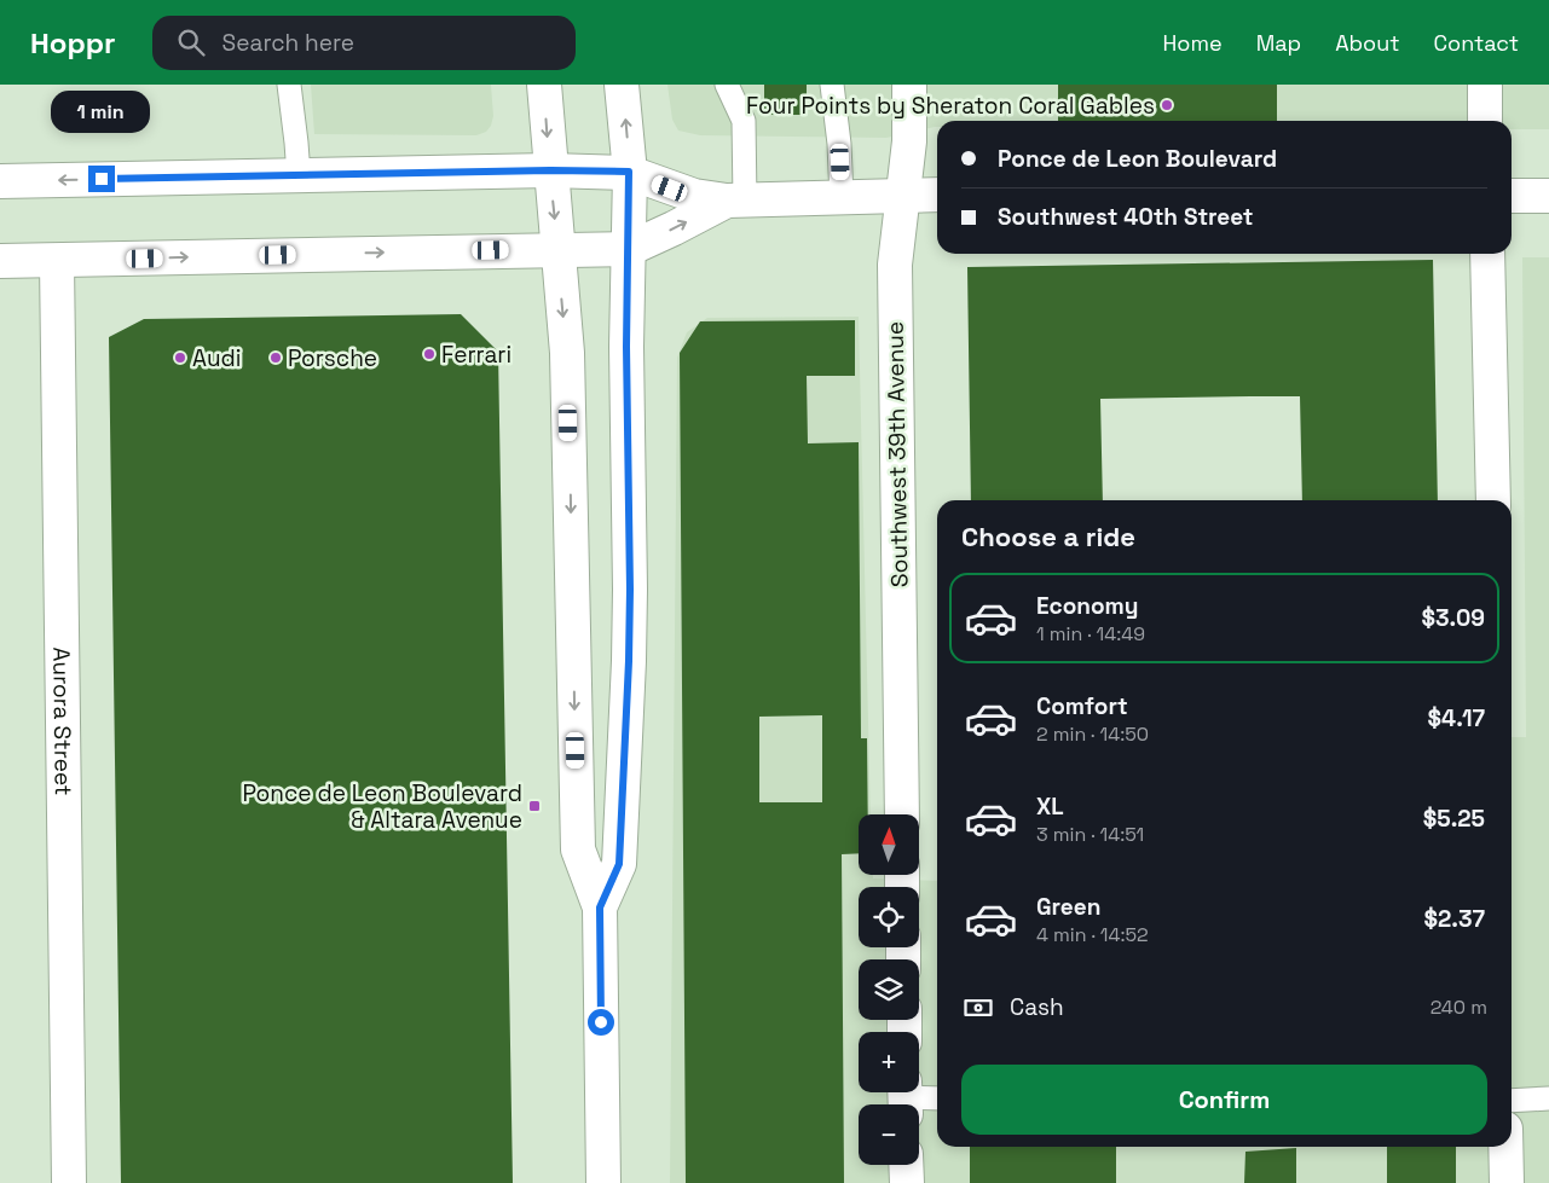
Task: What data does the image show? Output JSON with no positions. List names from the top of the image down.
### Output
{
  "streets": {
    "street": ["Southwest 39th Avenue", "Aurora Street"]
  },
  "places": {
    "other": [
      "Four Points by Sheraton Coral Gables",
      "Ferrari",
      "Audi",
      "Porsche"
    ],
    "transit": ["Ponce de Leon Boulevard & Altara Avenue"]
  },
  "north": "top",
  "page": {
    "header": "Hoppr",
    "search": "Search here",
    "nav": [
      "Home",
      "Map",
      "About",
      "Contact"
    ],
    "bubble": "1 min",
    "banner": ["Ponce de Leon Boulevard", "Southwest 40th Street"],
    "heading": "Choose a ride",
    "list": [
      {
        "name": "Economy",
        "note": "1 min · 14:49",
        "value": "$3.09"
      },
      {
        "name": "Comfort",
        "note": "2 min · 14:50",
        "value": "$4.17"
      },
      {
        "name": "XL",
        "note": "3 min · 14:51",
        "value": "$5.25"
      },
      {
        "name": "Green",
        "note": "4 min · 14:52",
        "value": "$2.37"
      }
    ],
    "map_buttons": ["+", "−"],
    "pay": ["Cash", "240 m"],
    "buttons": "Confirm"
  }
}
